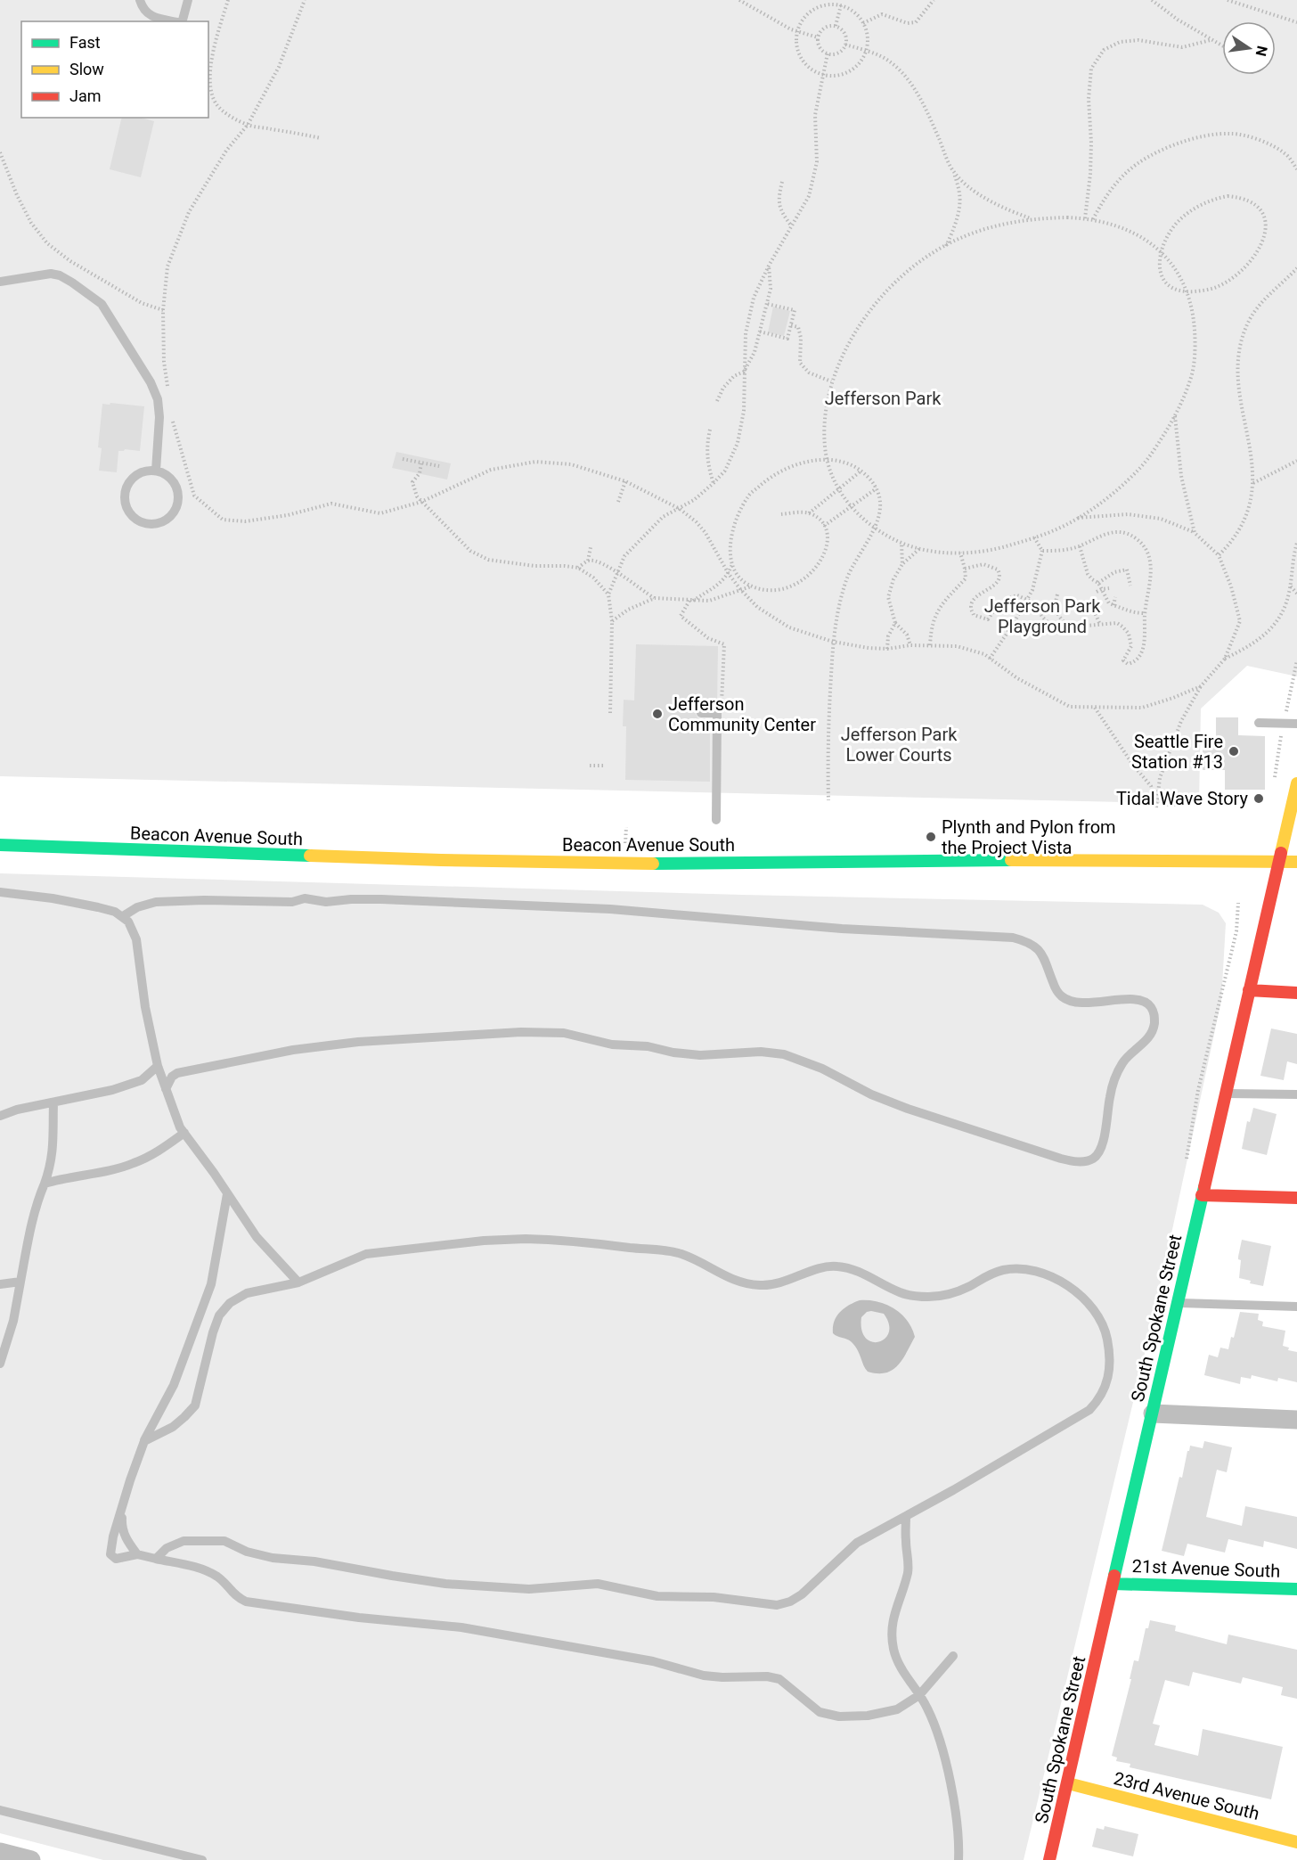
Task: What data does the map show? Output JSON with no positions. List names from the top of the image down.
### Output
{
  "streets": {
    "street": [
      "Beacon Avenue South",
      "South Spokane Street",
      "21st Avenue South",
      "23rd Avenue South"
    ]
  },
  "crossings": [
    ["Beacon Avenue South", "South Spokane Street"],
    ["South Spokane Street", "21st Avenue South"],
    ["South Spokane Street", "23rd Avenue South"]
  ],
  "parks": ["Jefferson Park", "Jefferson Park Playground", "Jefferson Park Lower Courts"],
  "places": [
    "Jefferson Community Center",
    "Seattle Fire Station #13",
    "Tidal Wave Story",
    "Plynth and Pylon from the Project Vista"
  ],
  "legend": ["Fast", "Slow", "Jam"],
  "north": "right"
}
